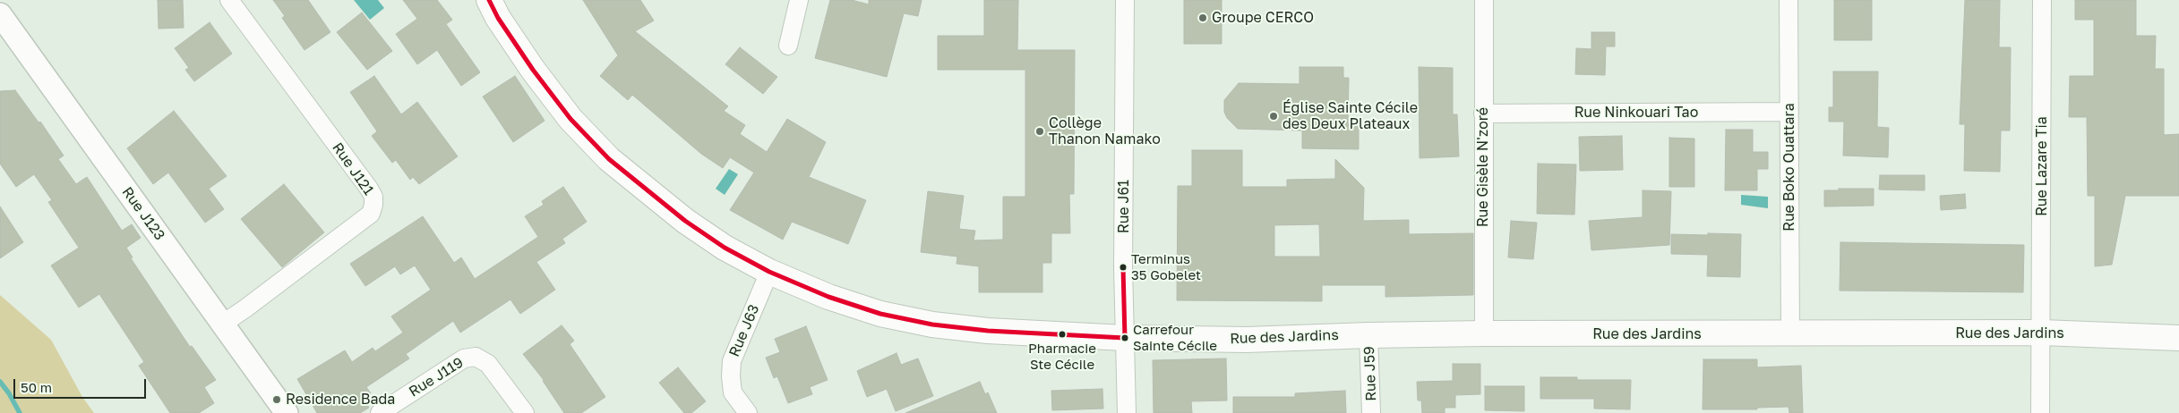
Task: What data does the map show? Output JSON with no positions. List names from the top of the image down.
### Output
{
  "streets": {
    "main road": ["Rue des Jardins"],
    "street": [
      "Rue Ninkouari Tao",
      "Rue Lazare Tia",
      "Rue Gisèle N'zoré",
      "Rue Boko Ouattara",
      "Rue J121",
      "Rue J61",
      "Rue J123",
      "Rue J63",
      "Rue J59",
      "Rue J119"
    ]
  },
  "crossings": [
    ["Rue Ninkouari Tao", "Rue Gisèle N'zoré"],
    ["Rue Ninkouari Tao", "Rue Boko Ouattara"],
    ["Rue Lazare Tia", "Rue des Jardins"],
    ["Rue Gisèle N'zoré", "Rue des Jardins"],
    ["Rue Boko Ouattara", "Rue des Jardins"],
    ["Rue J121", "Rue J123"],
    ["Rue J61", "Rue des Jardins"],
    ["Rue J63", "Rue des Jardins"],
    ["Rue des Jardins", "Rue J59"]
  ],
  "places": [
    "Groupe CERCO",
    "Église Sainte Cécile des Deux Plateaux",
    "Collège Thanon Namako",
    "Terminus 35 Gobelet",
    "Pharmacie Ste Cécile",
    "Carrefour Sainte Cécile",
    "Residence Bada"
  ],
  "scale_bar": "50 m"
}
